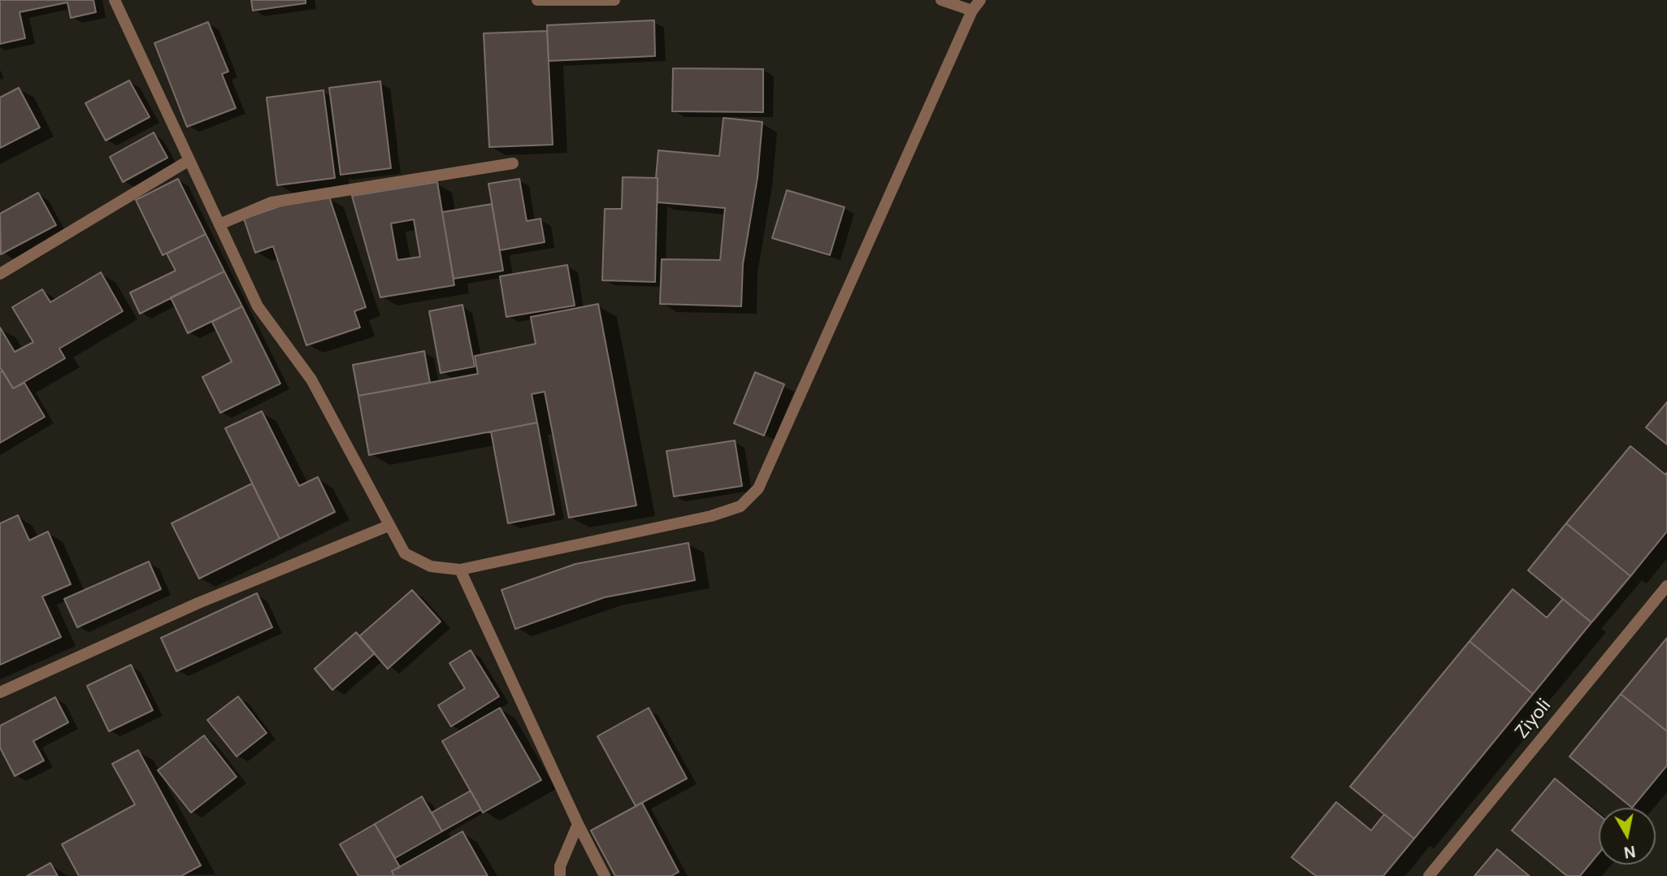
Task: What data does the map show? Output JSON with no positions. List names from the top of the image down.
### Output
{
  "streets": {
    "street": ["Ziyoli"]
  },
  "north": "bottom"
}
